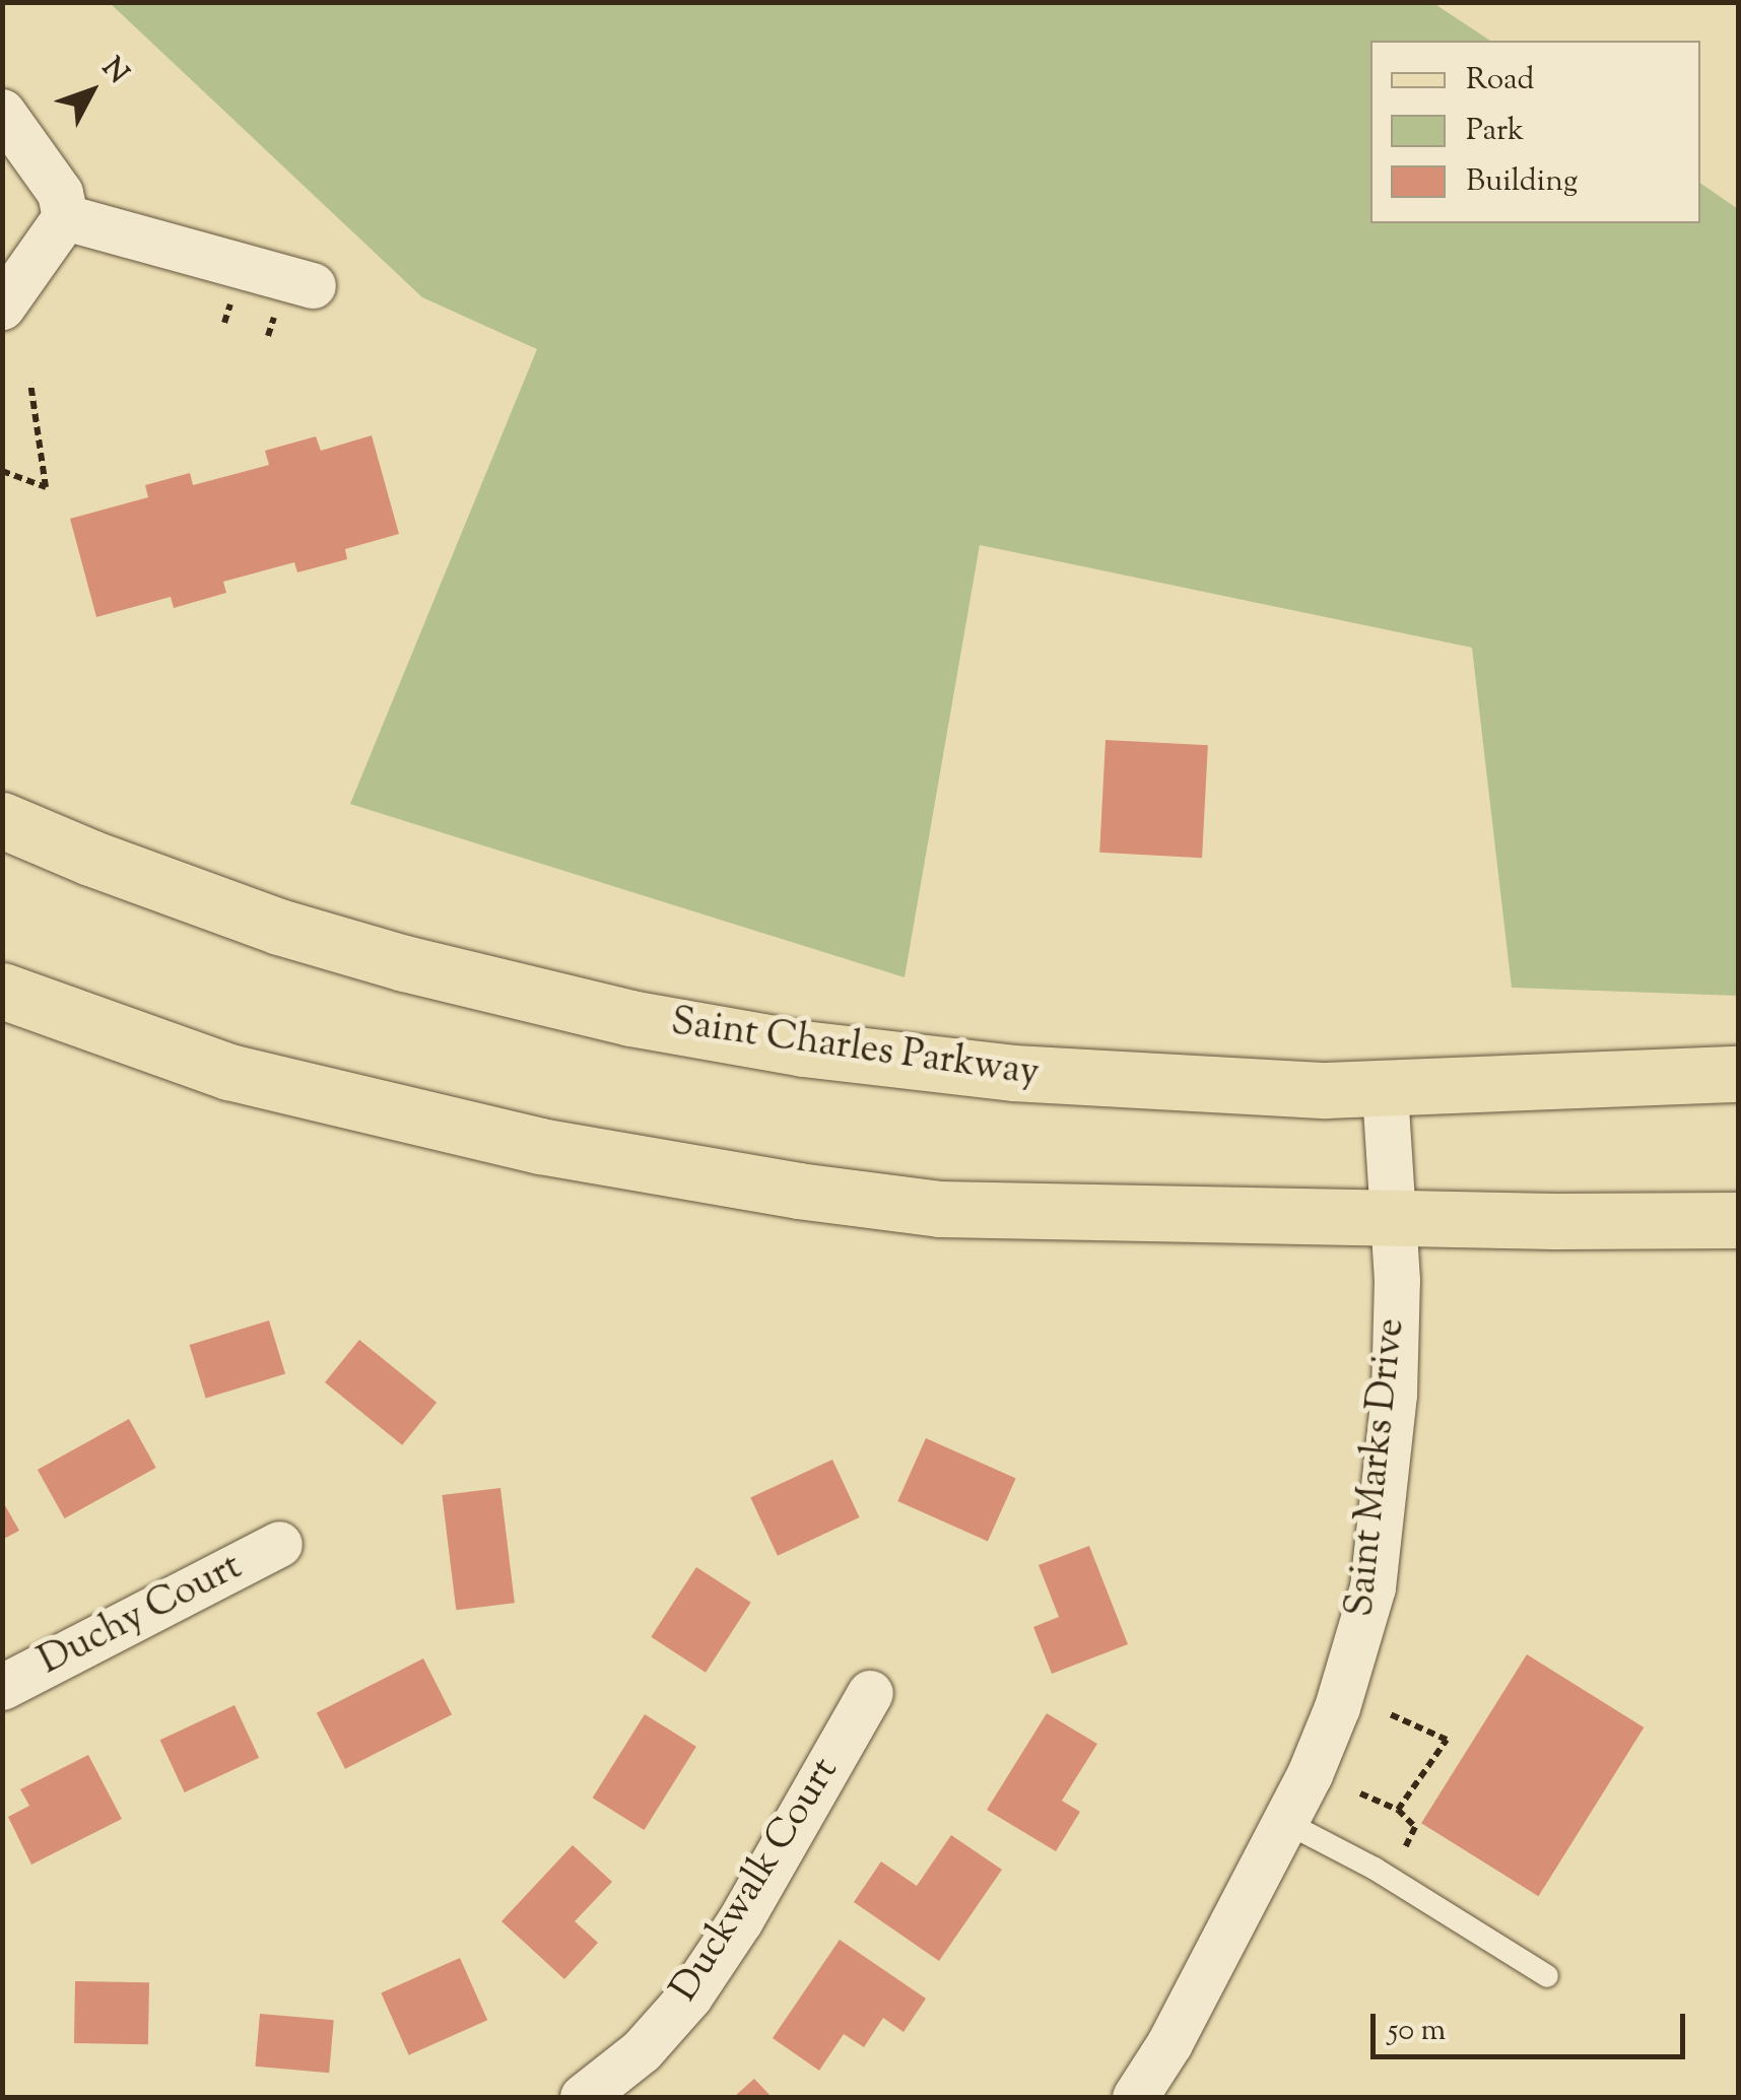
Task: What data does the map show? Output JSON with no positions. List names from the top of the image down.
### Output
{
  "streets": {
    "main road": ["Saint Charles Parkway"],
    "street": ["Saint Marks Drive", "Duchy Court", "Duckwalk Court"]
  },
  "crossings": [
    ["Saint Charles Parkway", "Saint Marks Drive"]
  ],
  "legend": ["Road", "Park", "Building"],
  "scale_bar": "50 m",
  "north": "top right"
}
